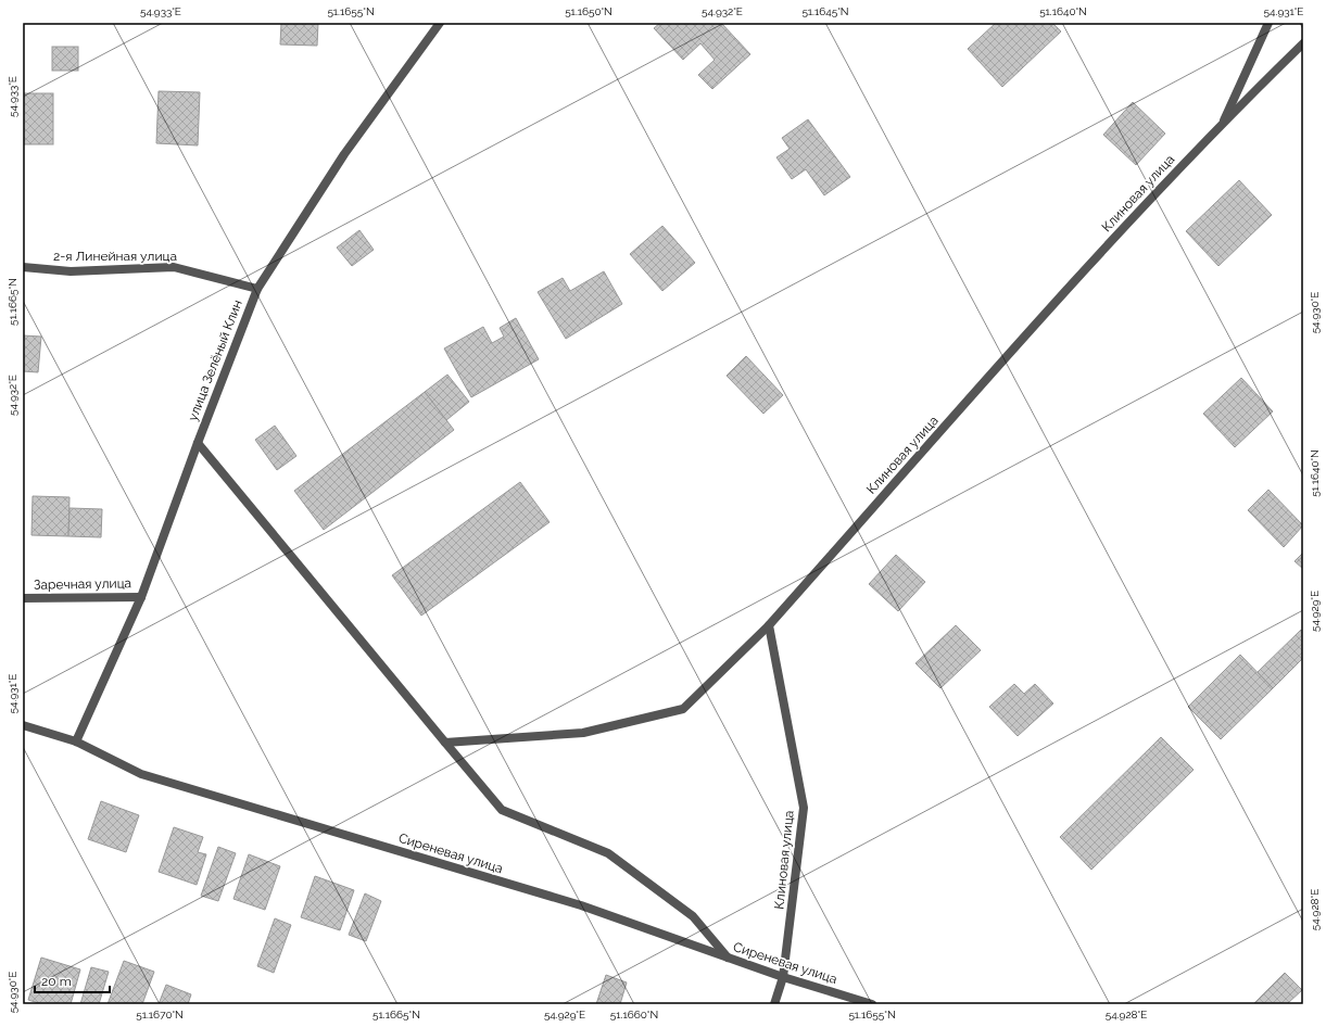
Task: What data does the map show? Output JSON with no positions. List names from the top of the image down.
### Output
{
  "streets": {
    "street": [
      "Клиновая улица",
      "2-я Линейная улица",
      "улица Зелёный Клин",
      "Заречная улица",
      "Сиреневая улица"
    ]
  },
  "crossings": [
    ["Клиновая улица", "Сиреневая улица"],
    ["2-я Линейная улица", "улица Зелёный Клин"],
    ["улица Зелёный Клин", "Заречная улица"],
    ["улица Зелёный Клин", "Сиреневая улица"]
  ],
  "scale_bar": "20 m",
  "coordinates": [
    "54.933°E",
    "51.1655°N",
    "51.1650°N",
    "54.932°E",
    "51.1645°N",
    "51.1640°N",
    "54.931°E",
    "51.1665°N",
    "54.930°E",
    "54.929°E",
    "54.928°E",
    "51.1670°N",
    "51.1660°N"
  ]
}
